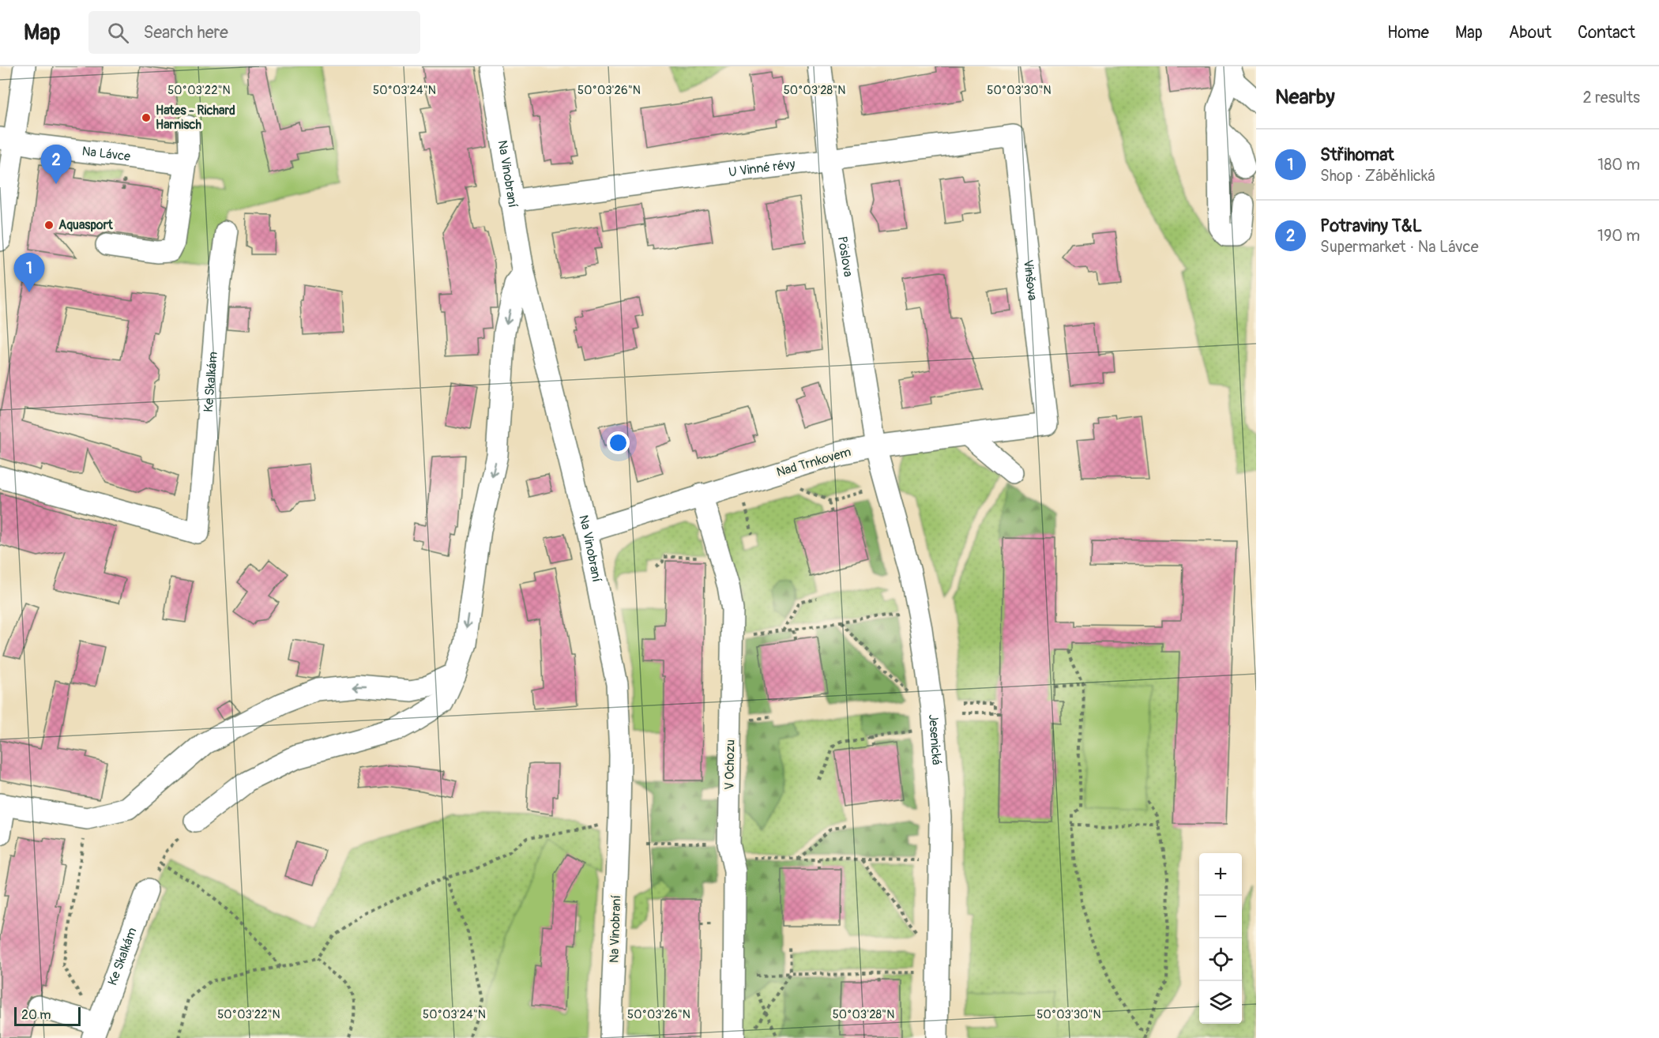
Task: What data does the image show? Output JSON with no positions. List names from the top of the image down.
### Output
{
  "streets": {
    "street": [
      "Na Lávce",
      "U Vinné révy",
      "Na Vinobraní",
      "Pöslova",
      "Vinšova",
      "Ke Skalkám",
      "Nad Trnkovem",
      "Jesenická",
      "V Ochozu"
    ]
  },
  "crossings": [
    ["U Vinné révy", "Na Vinobraní"],
    ["U Vinné révy", "Pöslova"],
    ["U Vinné révy", "Vinšova"],
    ["Na Vinobraní", "Nad Trnkovem"],
    ["Pöslova", "Nad Trnkovem"],
    ["Pöslova", "Jesenická"],
    ["Vinšova", "Nad Trnkovem"],
    ["Nad Trnkovem", "Jesenická"],
    ["Nad Trnkovem", "V Ochozu"]
  ],
  "places": ["Hates - Richard Harnisch", "Aquasport"],
  "scale_bar": "20 m",
  "page": {
    "header": "Map",
    "search": "Search here",
    "nav": [
      "Home",
      "Map",
      "About",
      "Contact"
    ],
    "heading": ["Nearby", "2 results"],
    "list": [
      {
        "mark": "1",
        "name": "Střihomat",
        "note": "Shop · Záběhlická",
        "value": "180 m"
      },
      {
        "mark": "2",
        "name": "Potraviny T&L",
        "note": "Supermarket · Na Lávce",
        "value": "190 m"
      }
    ],
    "pins": ["2", "1"],
    "map_buttons": ["+", "−"],
    "scale": "20 m"
  },
  "coordinates": [
    "50°03'28\"N",
    "50°03'22\"N",
    "50°03'24\"N",
    "50°03'26\"N",
    "50°03'30\"N"
  ]
}
